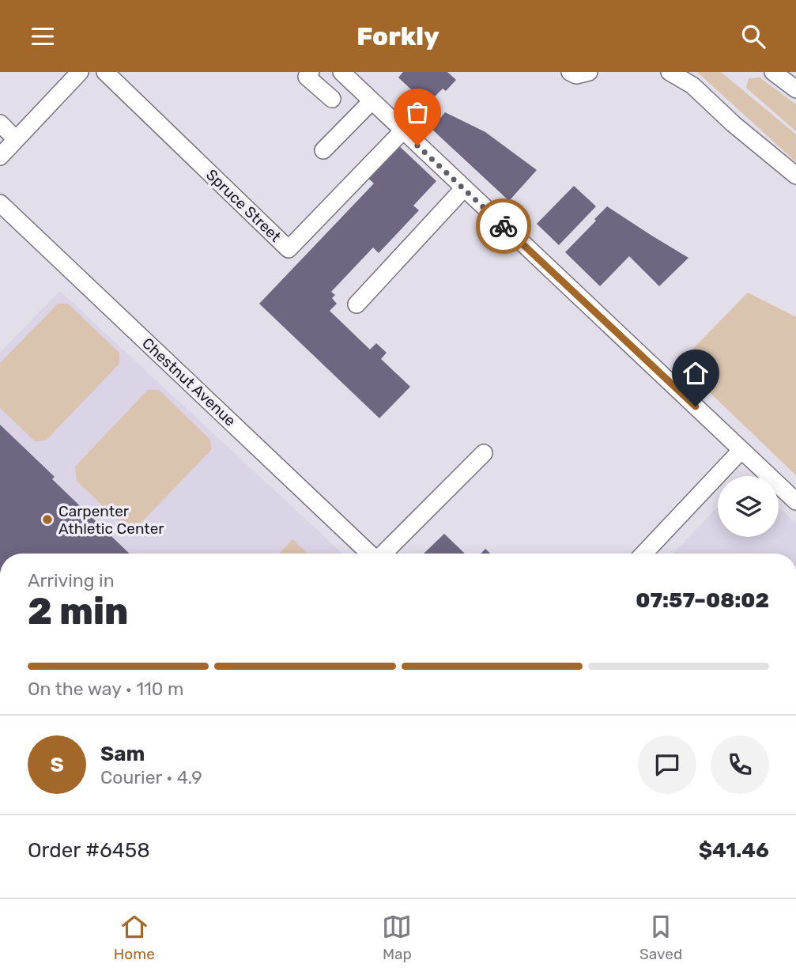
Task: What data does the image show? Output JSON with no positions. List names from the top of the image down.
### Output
{
  "streets": {
    "street": ["Spruce Street", "Chestnut Avenue"]
  },
  "places": ["Carpenter Athletic Center"],
  "page": {
    "header": "Forkly",
    "heading": ["2 min", "Arriving in", "07:57–08:02"],
    "panel": [
      "Sam",
      "Courier · 4.9",
      "Order #6458",
      "$41.46"
    ],
    "bar": "On the way · 110 m",
    "round": "S",
    "tabs": ["Home", "Map", "Saved"]
  }
}
